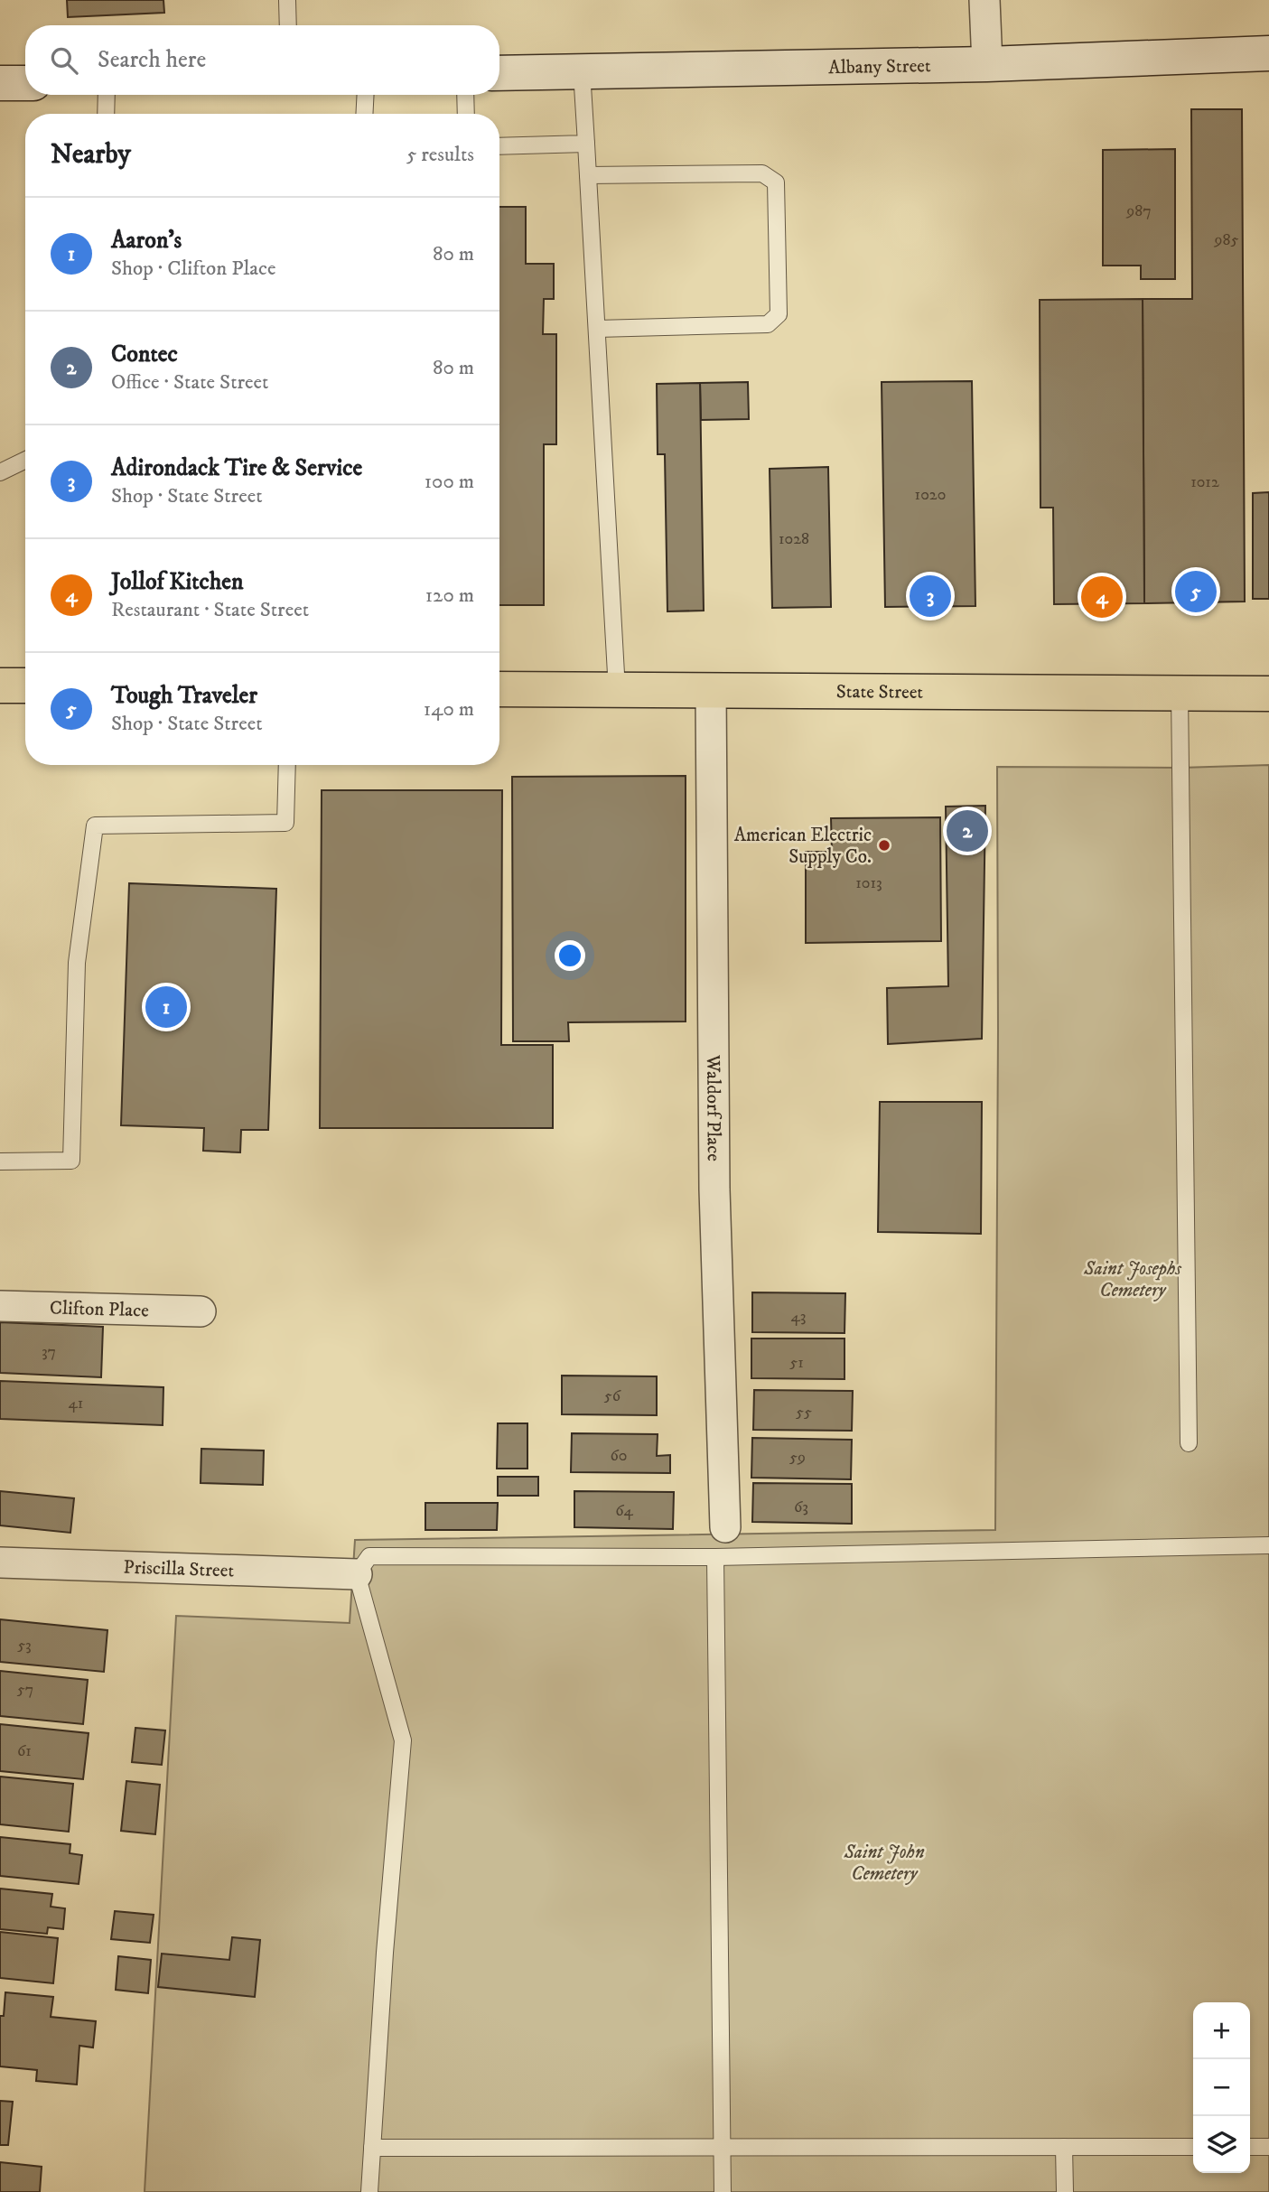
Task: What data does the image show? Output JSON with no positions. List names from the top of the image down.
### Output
{
  "streets": {
    "main road": ["State Street"],
    "street": [
      "Albany Street",
      "Waldorf Place",
      "Clifton Place",
      "Priscilla Street"
    ]
  },
  "crossings": [
    ["State Street", "Waldorf Place"]
  ],
  "parks": ["Saint Josephs Cemetery", "Saint John Cemetery"],
  "places": ["American Electric Supply Co."],
  "house_numbers": [
    "987",
    "985",
    "1012",
    "1020",
    "1028",
    "1013",
    "43",
    "37",
    "51",
    "56",
    "41",
    "55",
    "60",
    "59",
    "63",
    "64",
    "53",
    "57",
    "61"
  ],
  "page": {
    "search": "Search here",
    "heading": ["Nearby", "5 results"],
    "list": [
      {
        "mark": "1",
        "name": "Aaron's",
        "note": "Shop · Clifton Place",
        "value": "80 m"
      },
      {
        "mark": "2",
        "name": "Contec",
        "note": "Office · State Street",
        "value": "80 m"
      },
      {
        "mark": "3",
        "name": "Adirondack Tire & Service",
        "note": "Shop · State Street",
        "value": "100 m"
      },
      {
        "mark": "4",
        "name": "Jollof Kitchen",
        "note": "Restaurant · State Street",
        "value": "120 m"
      },
      {
        "mark": "5",
        "name": "Tough Traveler",
        "note": "Shop · State Street",
        "value": "140 m"
      }
    ],
    "pins": [
      "5",
      "3",
      "4",
      "2",
      "1"
    ],
    "map_buttons": ["+", "−"]
  }
}
